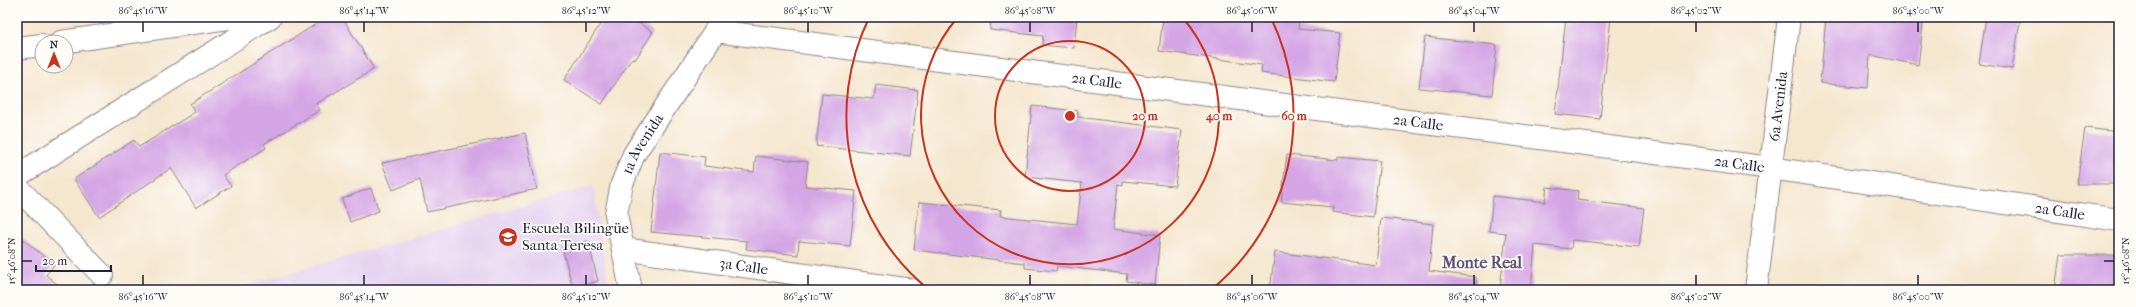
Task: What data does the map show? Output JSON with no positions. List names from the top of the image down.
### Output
{
  "streets": {
    "street": [
      "2a Calle",
      "6a Avenida",
      "1a Avenida",
      "3a Calle"
    ]
  },
  "crossings": [
    ["2a Calle", "6a Avenida"],
    ["2a Calle", "1a Avenida"],
    ["1a Avenida", "3a Calle"]
  ],
  "districts": ["Monte Real"],
  "places": {
    "school or university": ["Escuela Bilingüe Santa Teresa"]
  },
  "scale_bar": "20 m",
  "north": "top",
  "coordinates": [
    "86°45'16\"W",
    "86°45'14\"W",
    "86°45'12\"W",
    "86°45'10\"W",
    "86°45'08\"W",
    "86°45'06\"W",
    "86°45'04\"W",
    "86°45'02\"W",
    "86°45'00\"W",
    "15°46'08\"N"
  ],
  "rings": ["20 m", "40 m", "60 m"]
}
